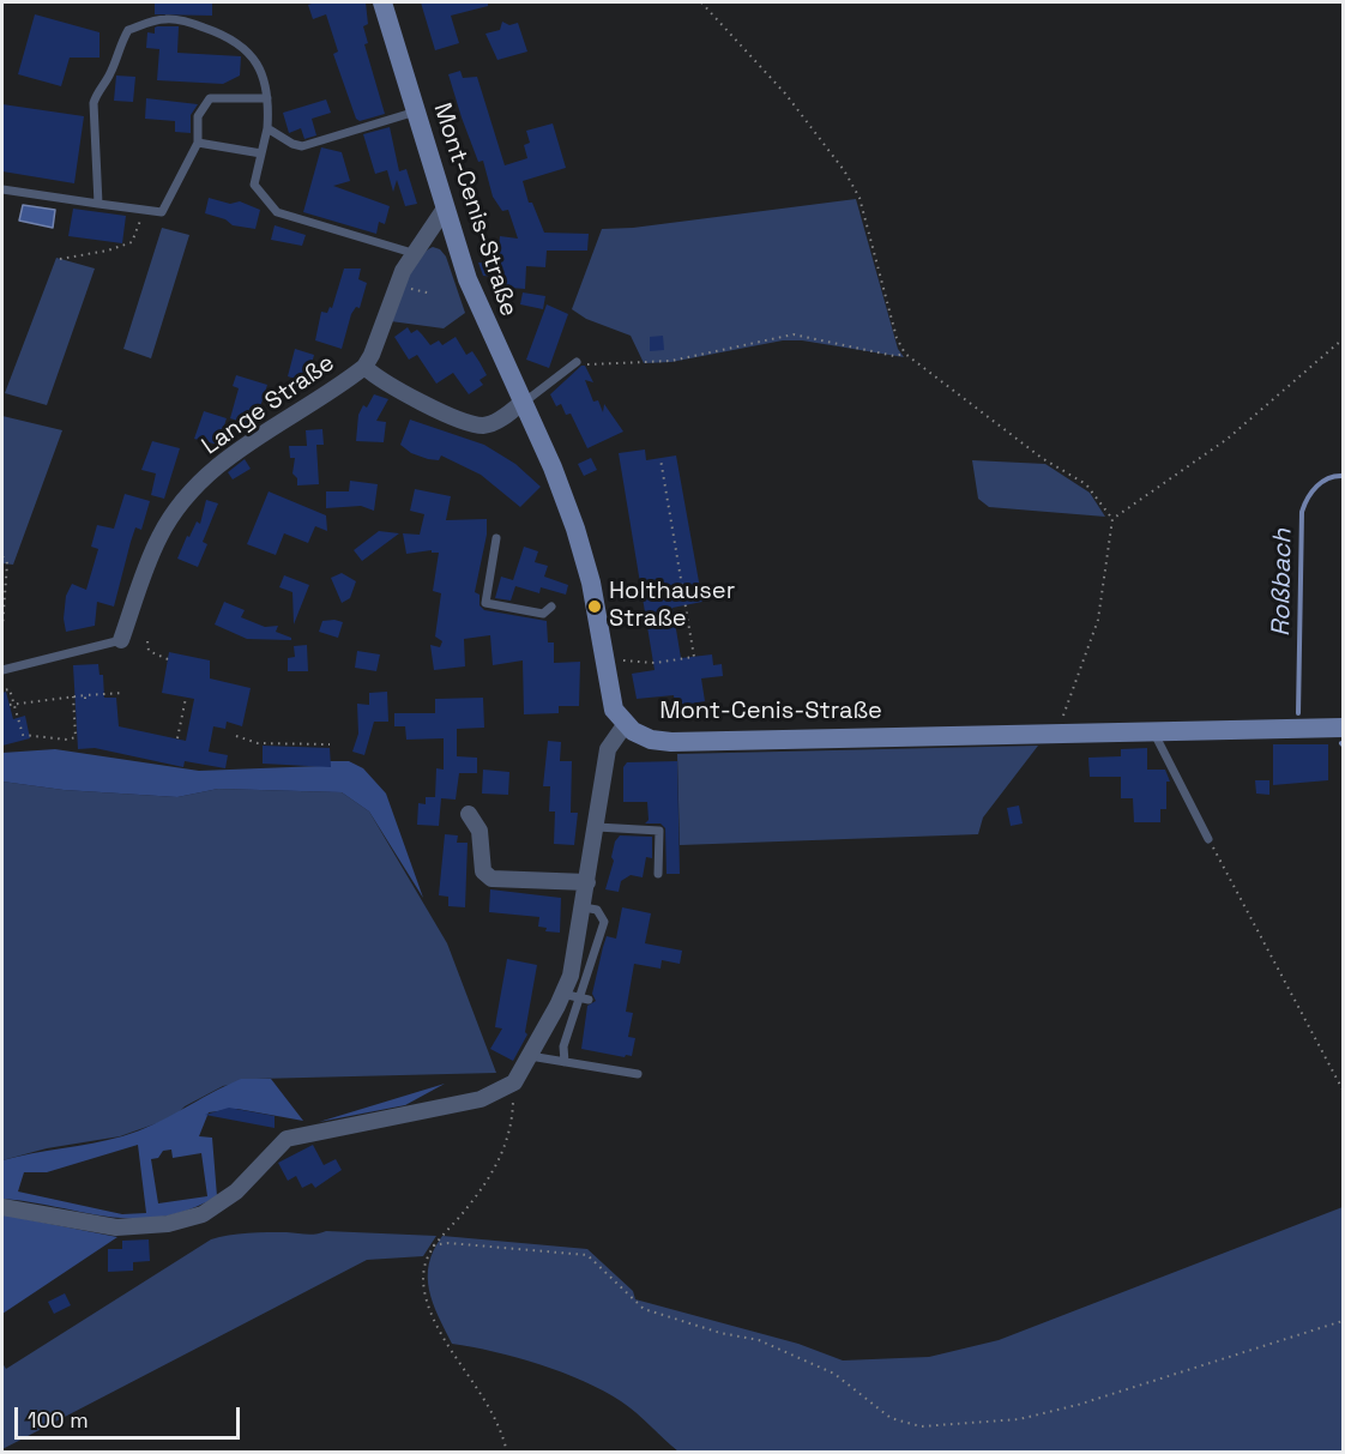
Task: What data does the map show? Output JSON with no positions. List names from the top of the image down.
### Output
{
  "streets": {
    "main road": ["Mont-Cenis-Straße"],
    "street": ["Lange Straße"]
  },
  "crossings": [
    ["Mont-Cenis-Straße", "Lange Straße"]
  ],
  "water": ["Roßbach"],
  "places": ["Holthauser Straße"],
  "scale_bar": "100 m"
}
